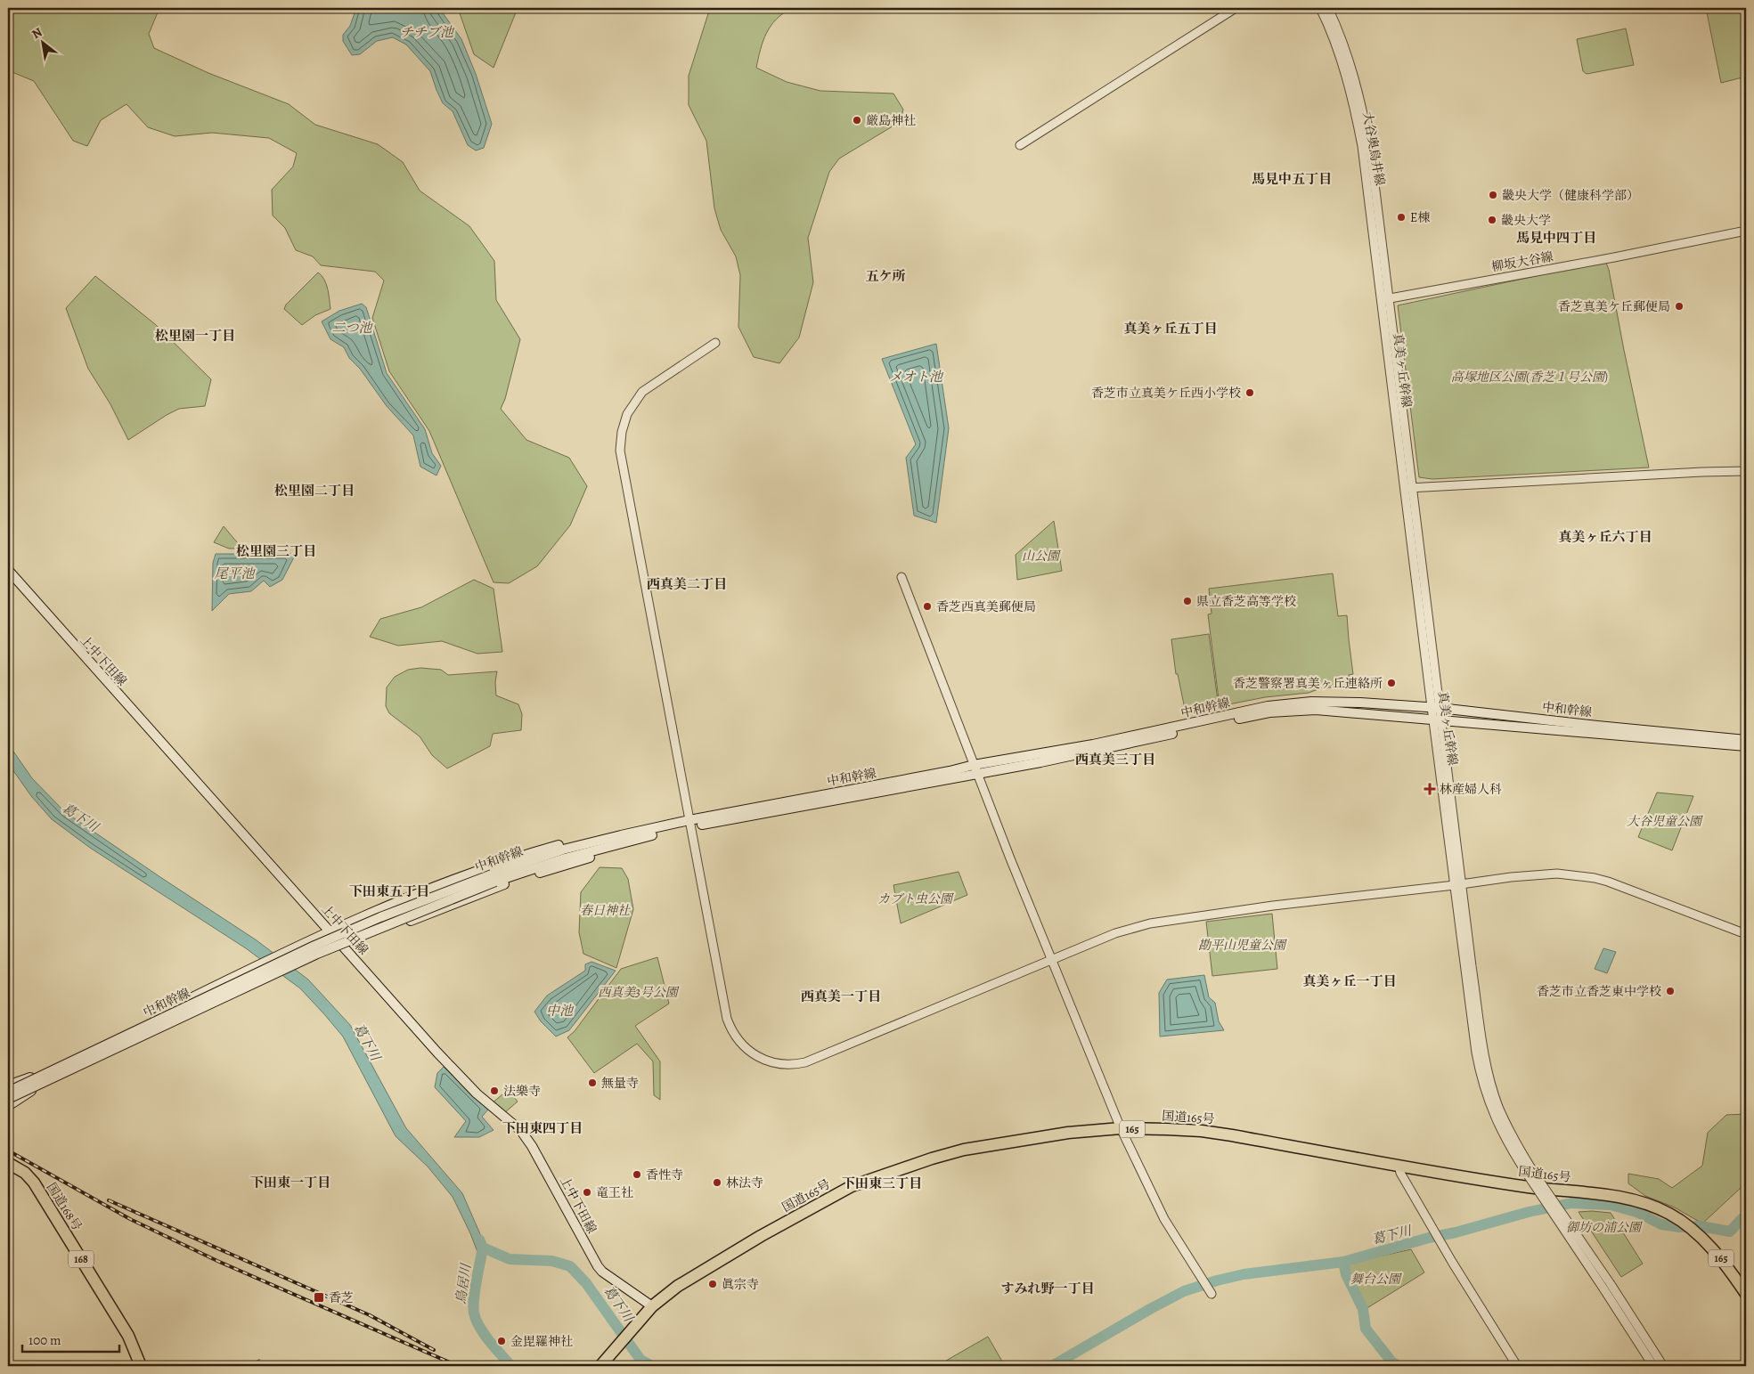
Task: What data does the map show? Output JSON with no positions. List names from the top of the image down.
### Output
{
  "streets": {
    "highway": [
      "国道165号",
      "165",
      "国道168号",
      "168"
    ],
    "main road": ["上中下田線", "中和幹線"],
    "street": ["大谷奥鳥井線", "柳坂大谷線", "真美ヶ丘幹線"]
  },
  "crossings": [
    ["大谷奥鳥井線", "柳坂大谷線"],
    ["大谷奥鳥井線", "真美ヶ丘幹線"],
    ["柳坂大谷線", "真美ヶ丘幹線"],
    ["真美ヶ丘幹線", "中和幹線"],
    ["上中下田線", "国道165号"]
  ],
  "districts": [
    "馬見中五丁目",
    "馬見中四丁目",
    "五ケ所",
    "真美ヶ丘五丁目",
    "松里園一丁目",
    "松里園二丁目",
    "真美ヶ丘六丁目",
    "松里園三丁目",
    "西真美二丁目",
    "西真美三丁目",
    "下田東五丁目",
    "真美ヶ丘一丁目",
    "西真美一丁目",
    "下田東四丁目",
    "下田東一丁目",
    "下田東三丁目",
    "すみれ野一丁目"
  ],
  "water": [
    "チチブ池",
    "二つ池",
    "メオト池",
    "尾平池",
    "葛下川",
    "中池",
    "鳥居川"
  ],
  "parks": [
    "高塚地区公園(香芝１号公園)",
    "山公園",
    "大谷児童公園",
    "カブト虫公園",
    "春日神社",
    "勘平山児童公園",
    "西真美3号公園",
    "御坊の浦公園",
    "舞台公園"
  ],
  "places": {
    "other": [
      "厳島神社",
      "畿央大学（健康科学部）",
      "E棟",
      "畿央大学",
      "香芝真美ケ丘郵便局",
      "香芝市立真美ケ丘西小学校",
      "県立香芝高等学校",
      "香芝西真美郵便局",
      "香芝警察署真美ヶ丘連絡所",
      "香芝市立香芝東中学校",
      "無量寺",
      "法樂寺",
      "香性寺",
      "林法寺",
      "竜王社",
      "眞宗寺",
      "金毘羅神社"
    ],
    "health": ["林産婦人科"],
    "transit": ["香芝"]
  },
  "scale_bar": "100 m",
  "north": "top left"
}
